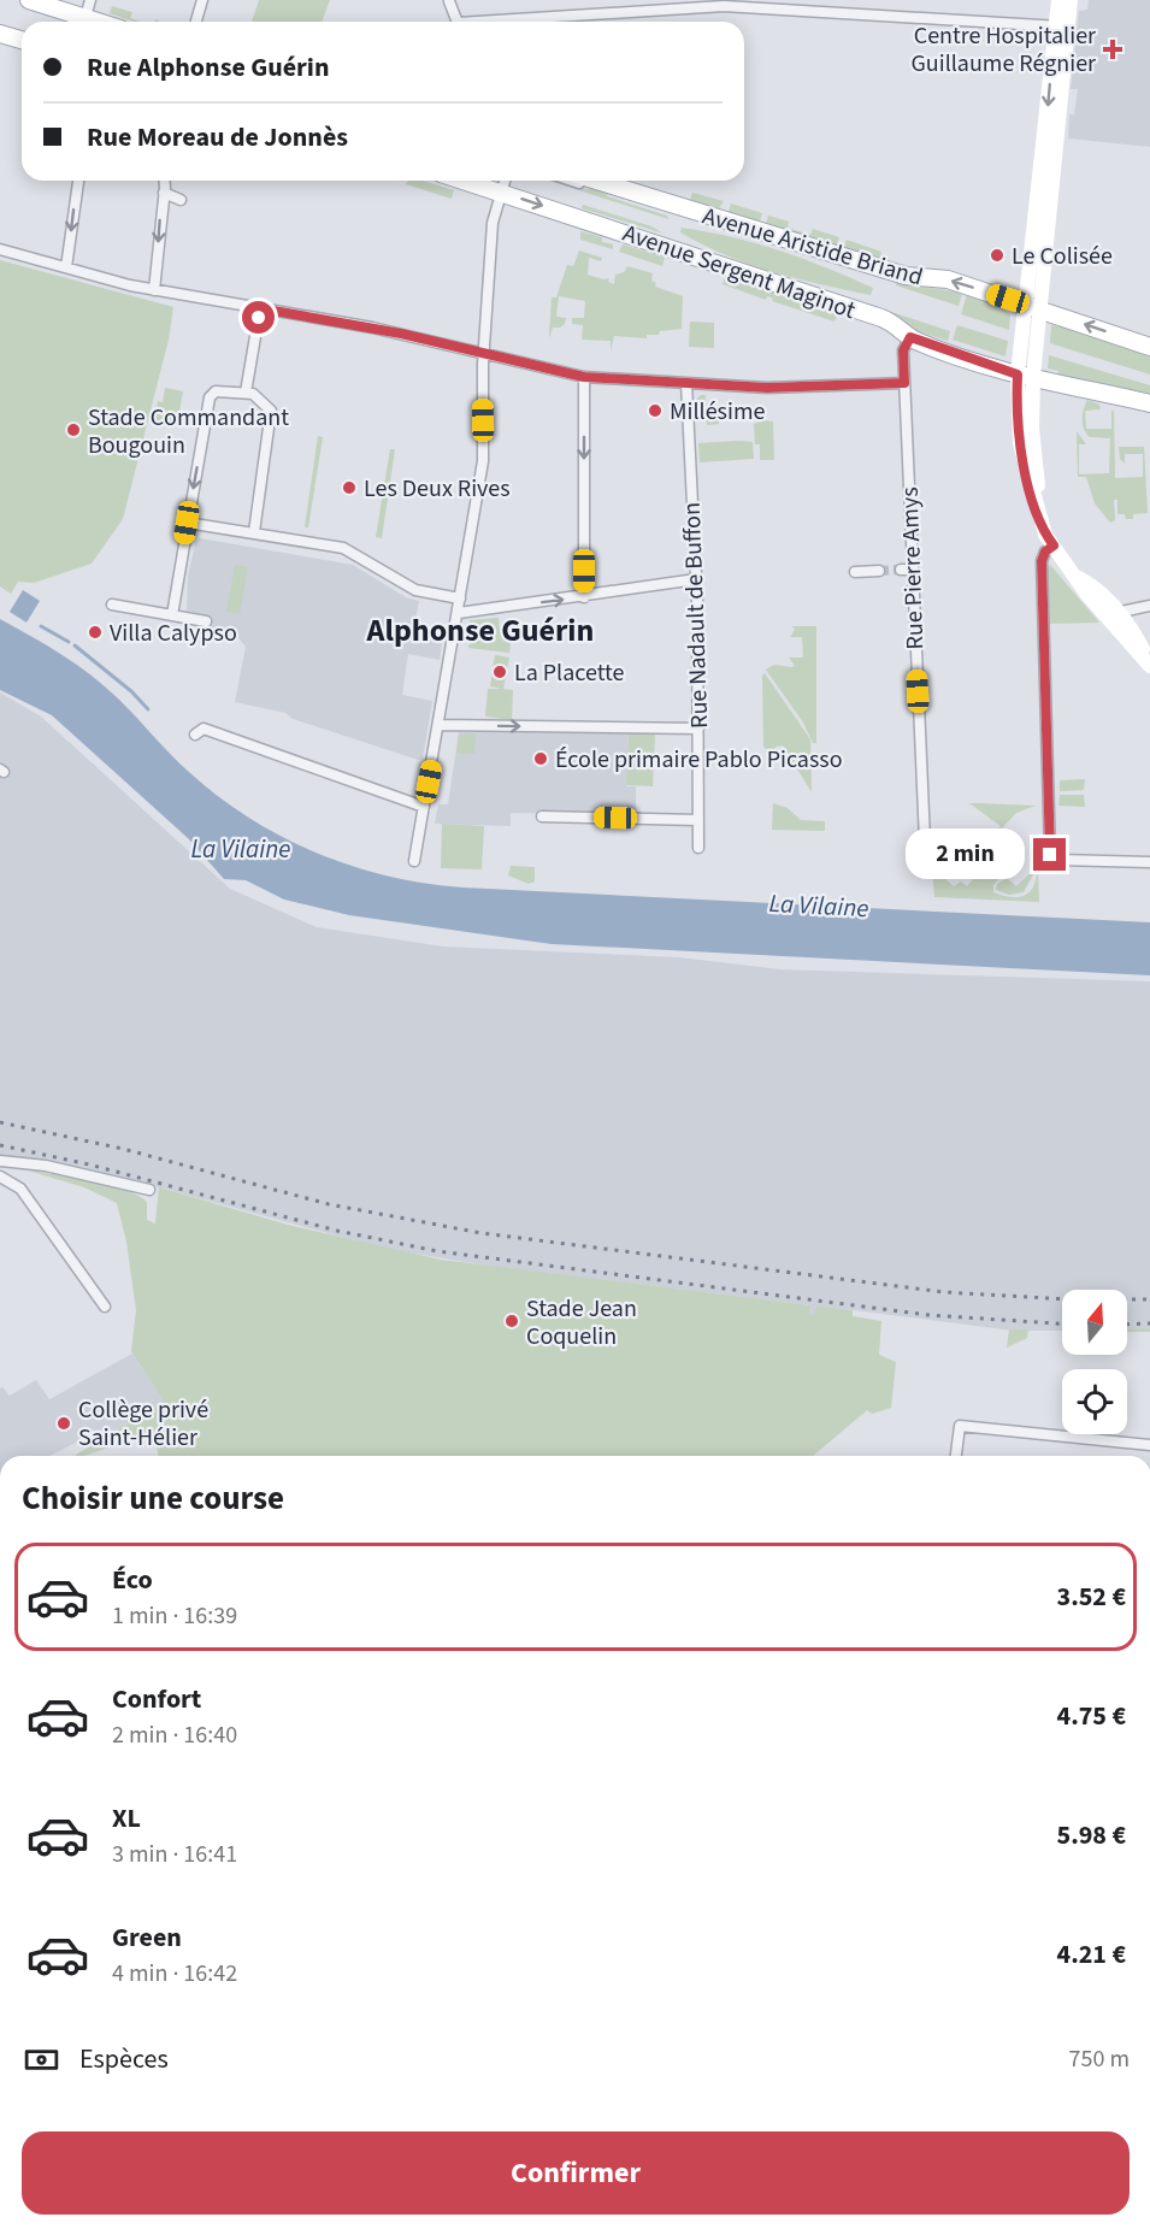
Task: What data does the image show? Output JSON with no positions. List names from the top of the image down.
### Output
{
  "streets": {
    "main road": ["Avenue Aristide Briand", "Avenue Sergent Maginot"],
    "street": ["Rue Pierre Amys", "Rue Nadault de Buffon"]
  },
  "crossings": [
    ["Avenue Sergent Maginot", "Rue Pierre Amys"]
  ],
  "one_way": ["Avenue Aristide Briand", "Avenue Sergent Maginot"],
  "districts": ["Alphonse Guérin"],
  "water": ["La Vilaine"],
  "places": {
    "health": ["Centre Hospitalier Guillaume Régnier"],
    "other": [
      "Le Colisée",
      "Millésime",
      "Stade Commandant Bougouin",
      "Les Deux Rives",
      "Villa Calypso",
      "La Placette",
      "École primaire Pablo Picasso",
      "Stade Jean Coquelin",
      "Collège privé Saint-Hélier"
    ]
  },
  "north": "top",
  "page": {
    "banner": ["Rue Alphonse Guérin", "Rue Moreau de Jonnès"],
    "bubble": "2 min",
    "heading": "Choisir une course",
    "list": [
      {
        "name": "Éco",
        "note": "1 min · 16:39",
        "value": "3.52 €"
      },
      {
        "name": "Confort",
        "note": "2 min · 16:40",
        "value": "4.75 €"
      },
      {
        "name": "XL",
        "note": "3 min · 16:41",
        "value": "5.98 €"
      },
      {
        "name": "Green",
        "note": "4 min · 16:42",
        "value": "4.21 €"
      }
    ],
    "pay": ["Espèces", "750 m"],
    "buttons": "Confirmer"
  }
}
